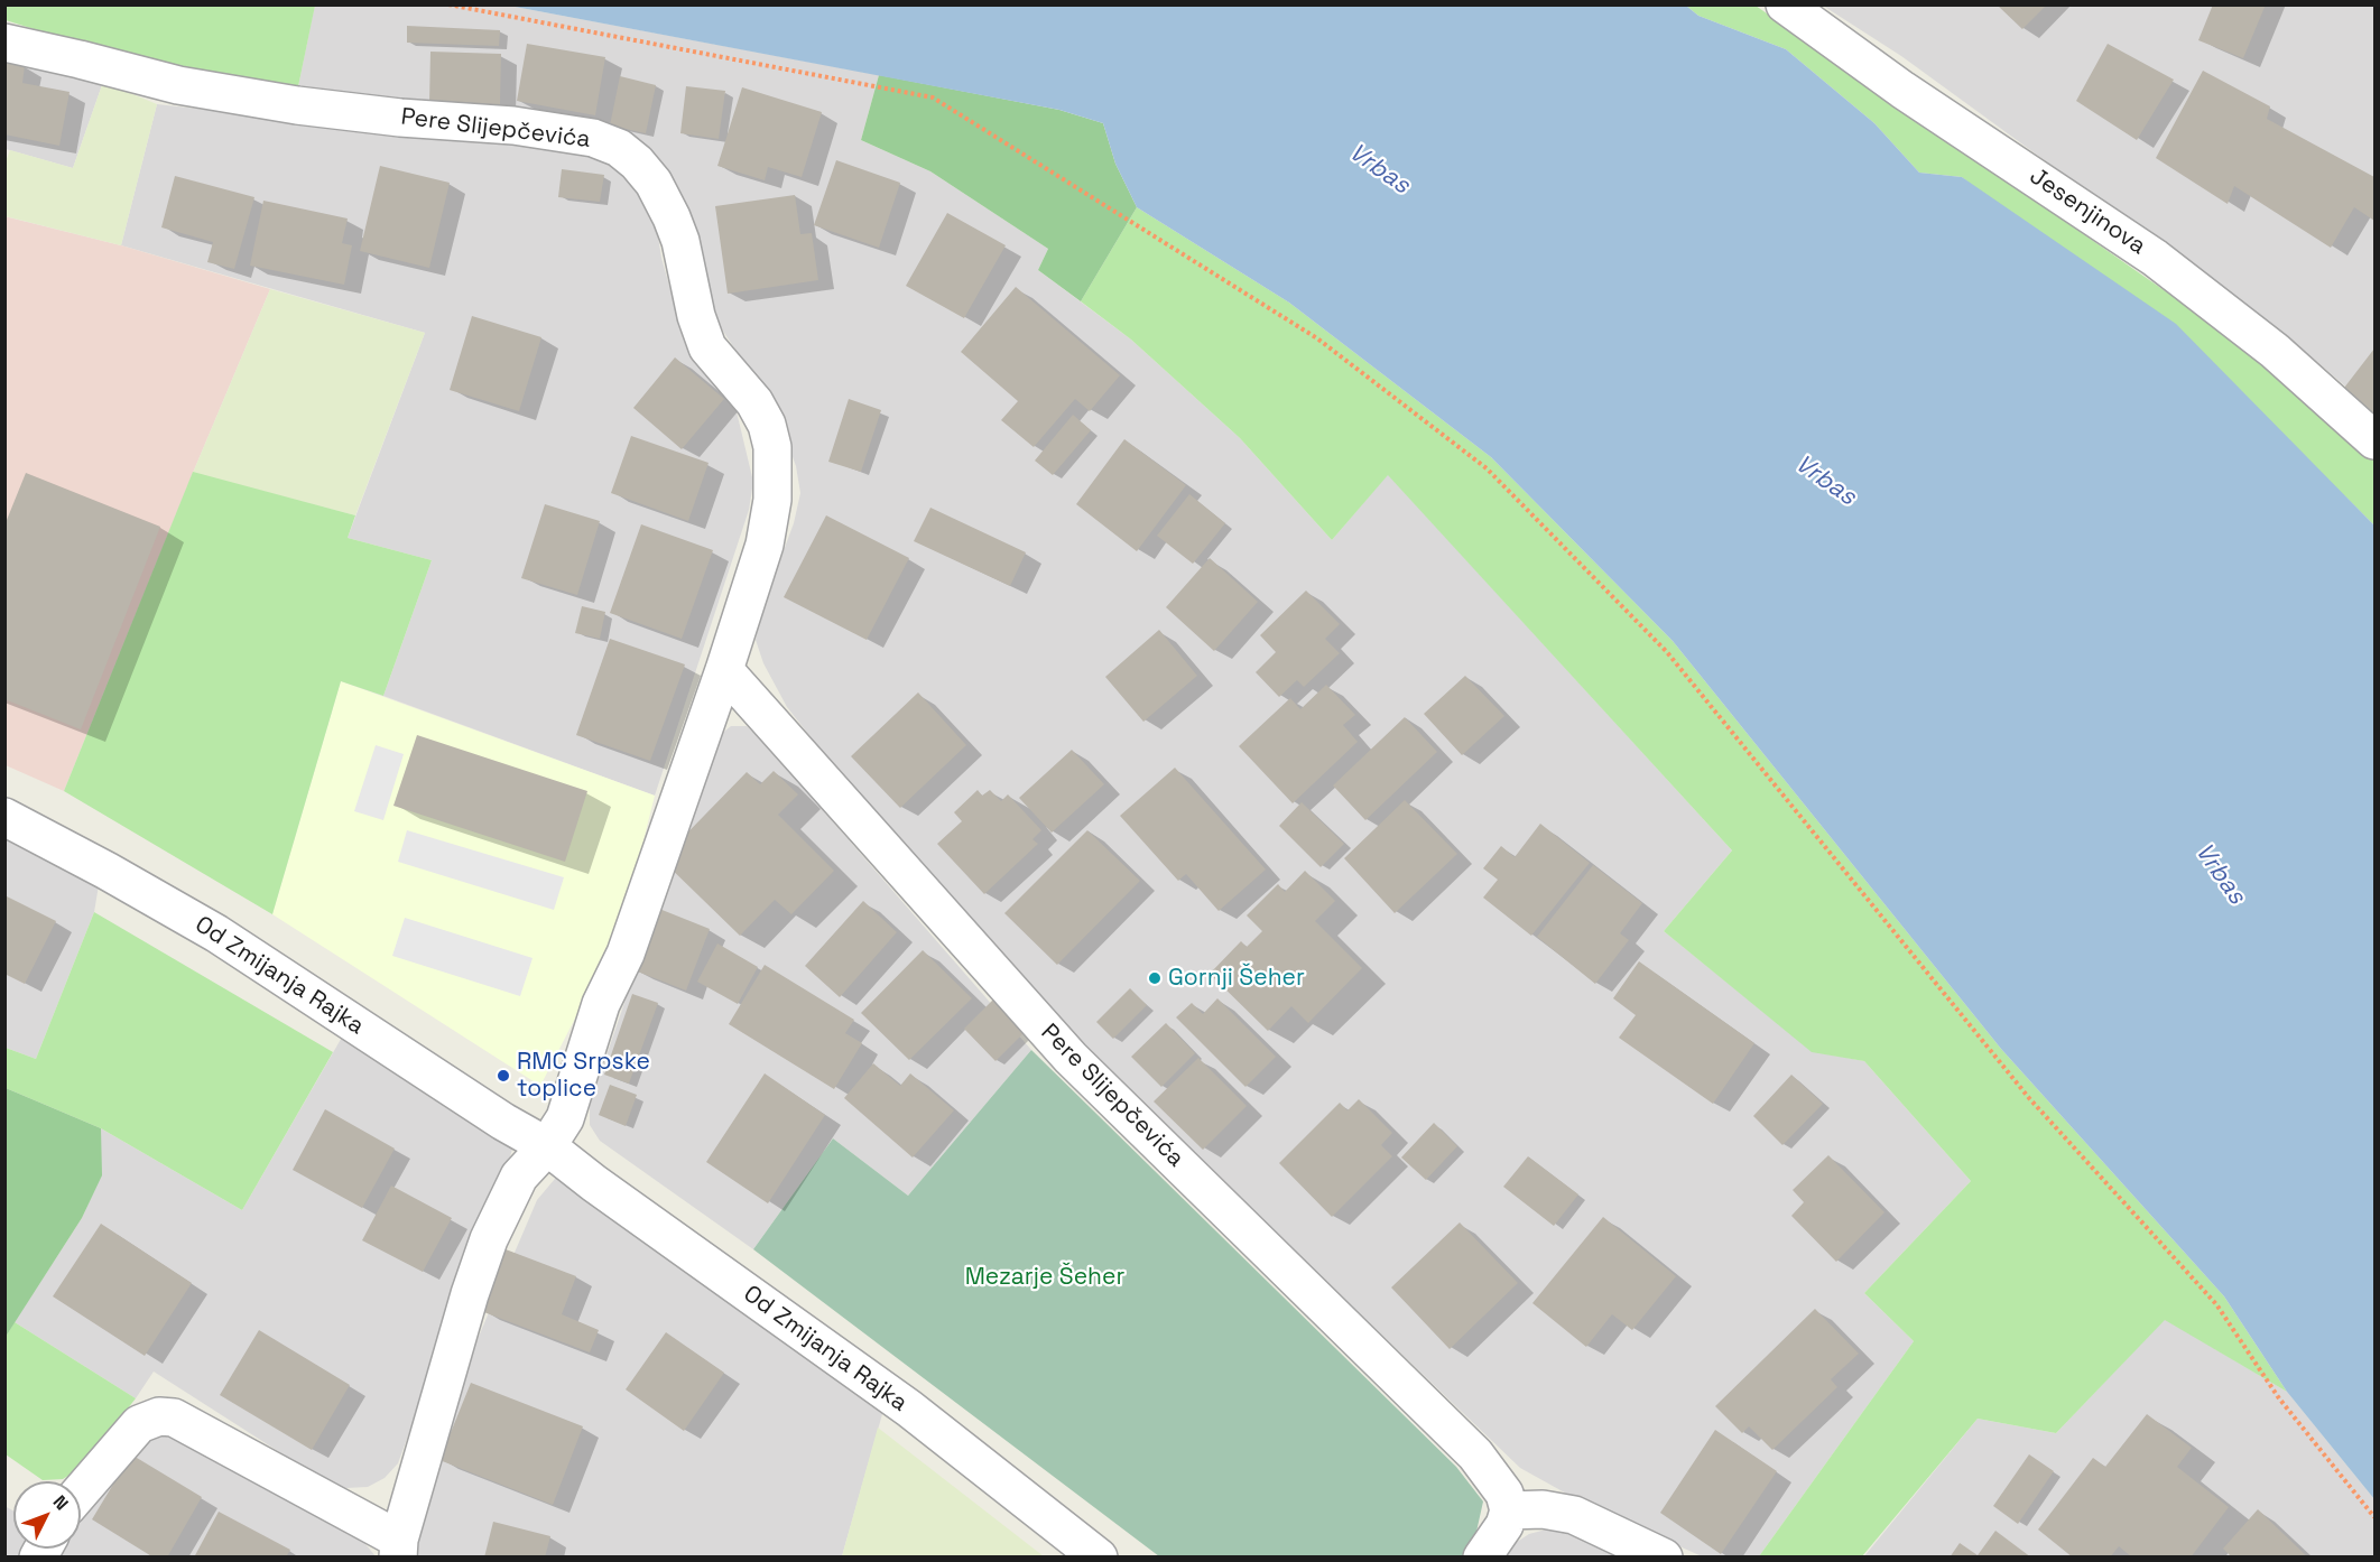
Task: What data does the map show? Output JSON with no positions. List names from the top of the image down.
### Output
{
  "streets": {
    "street": ["Pere Slijepčevića", "Jesenjinova", "Od Zmijanja Rajka"]
  },
  "crossings": [
    ["Pere Slijepčevića", "Od Zmijanja Rajka"]
  ],
  "water": ["Vrbas"],
  "parks": ["Mezarje Šeher"],
  "places": ["Gornji Šeher", "RMC Srpske toplice"],
  "north": "top right"
}
